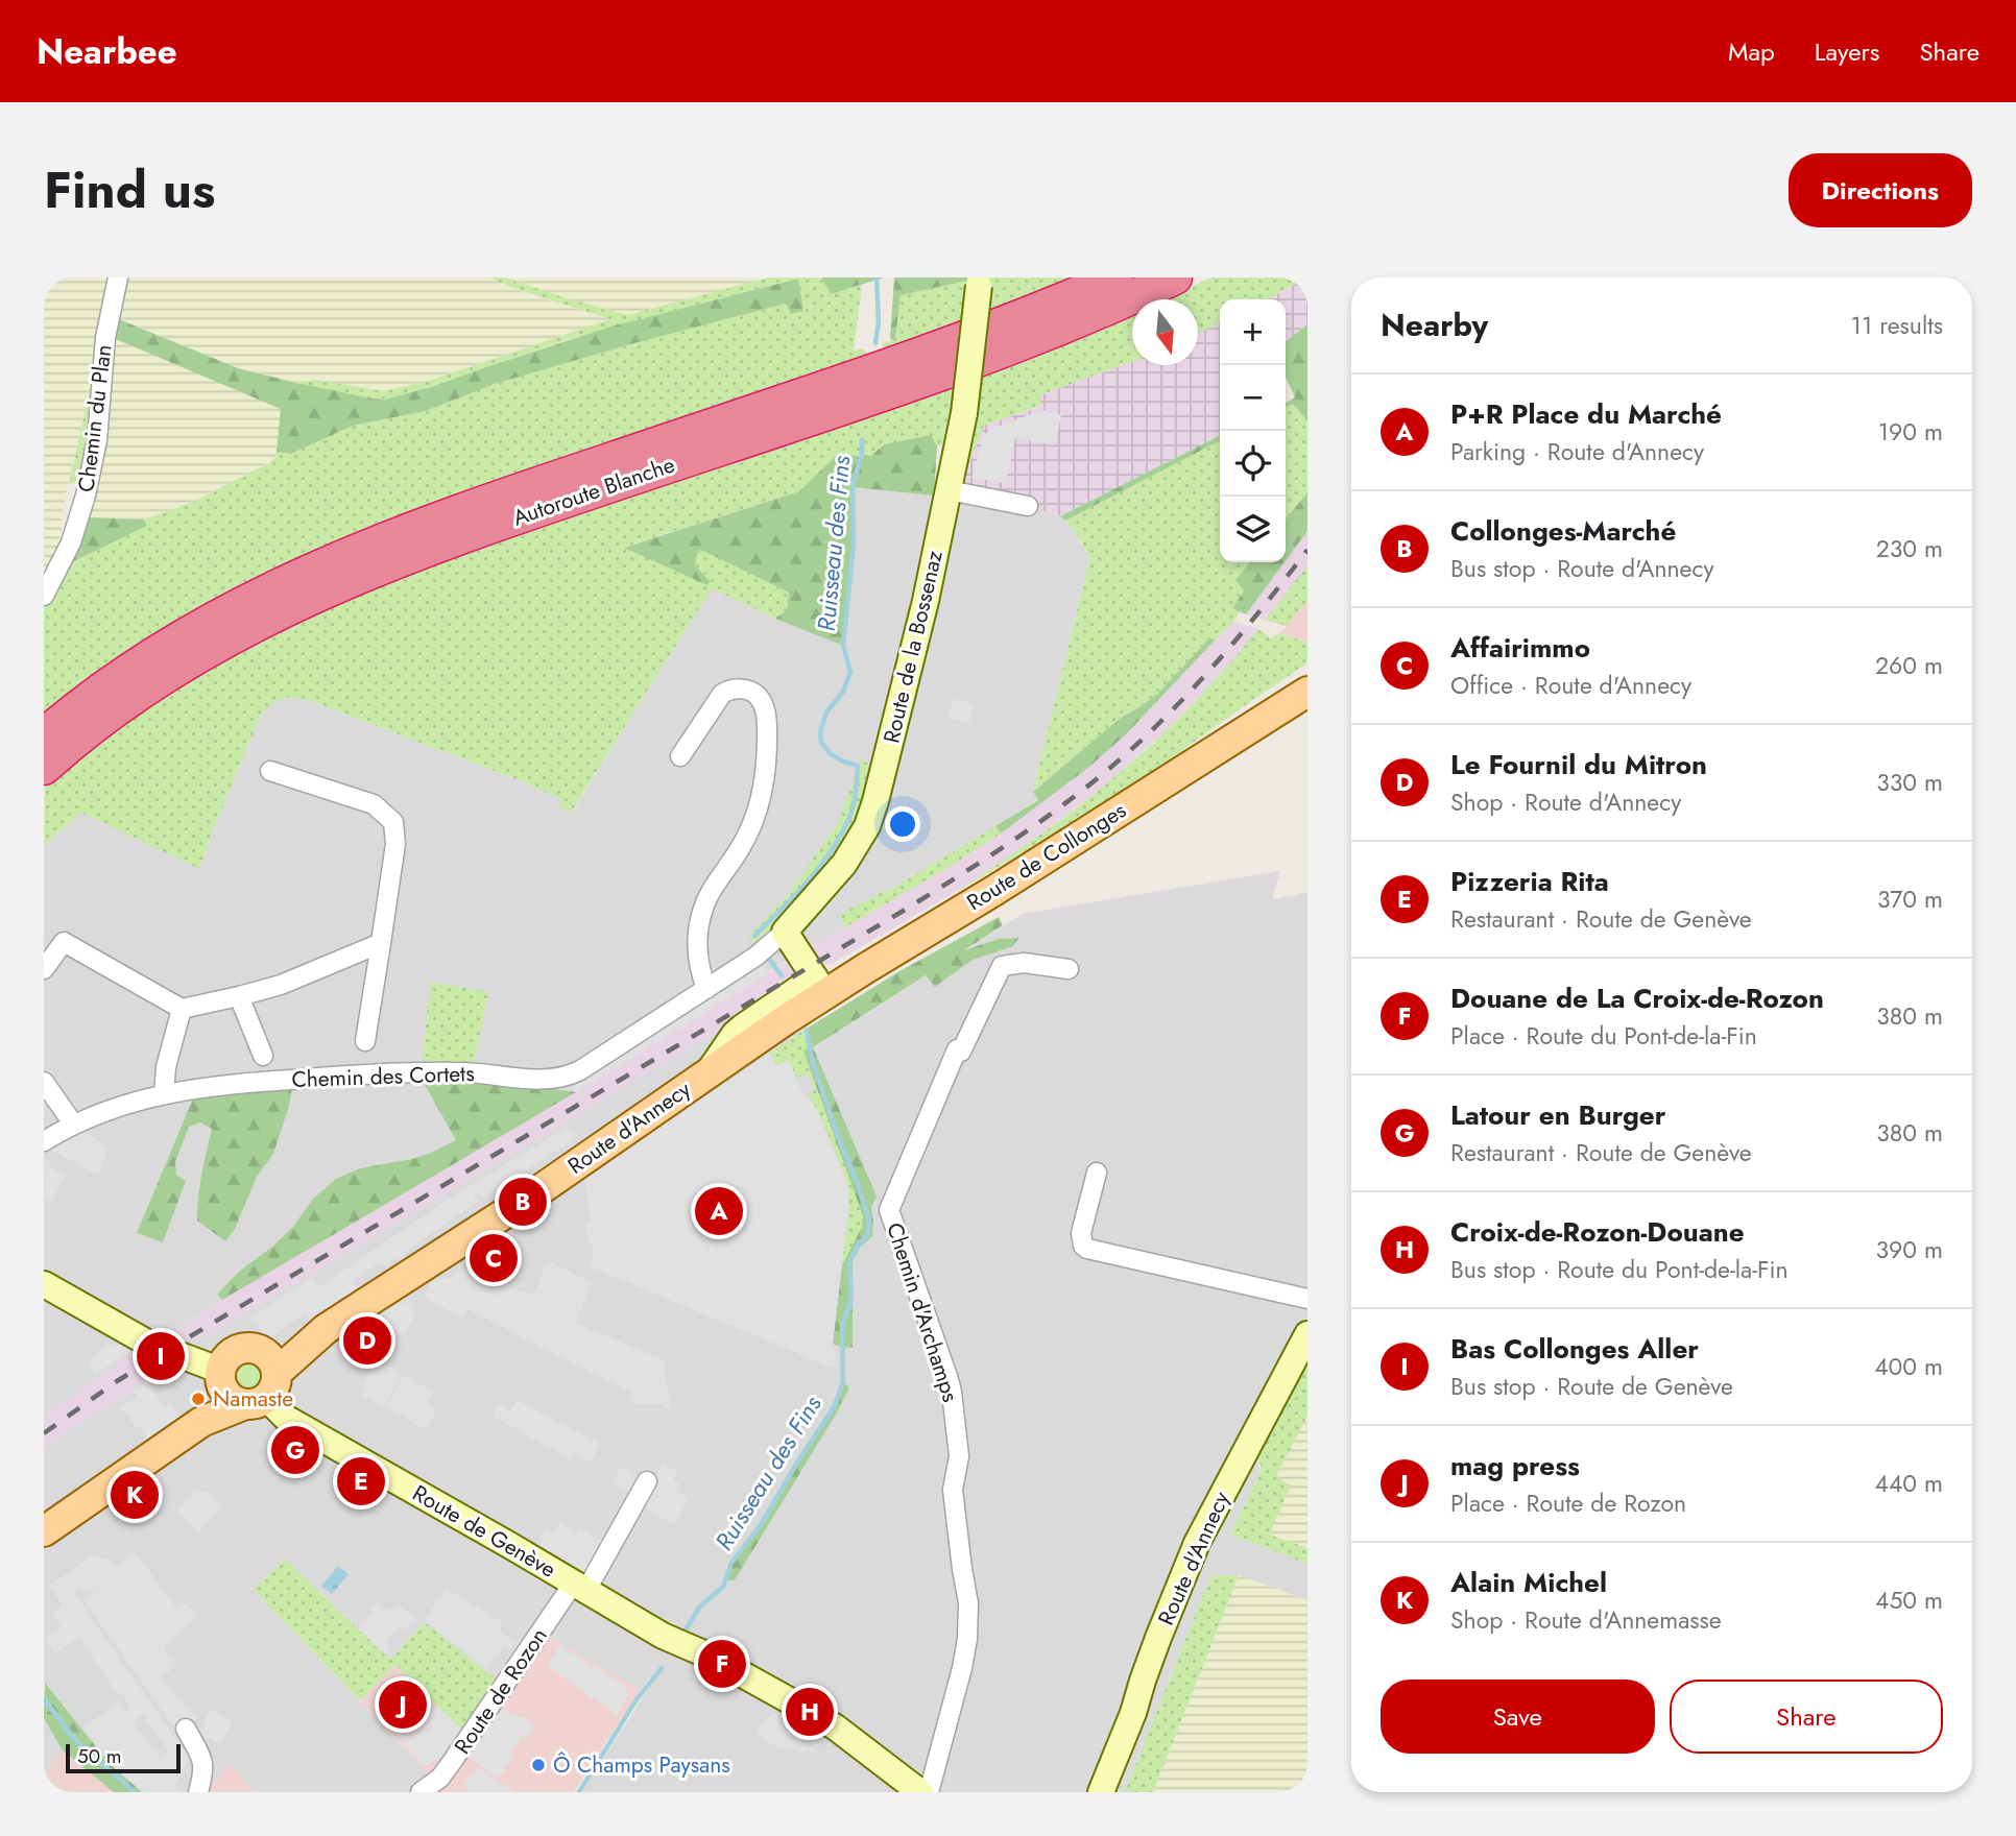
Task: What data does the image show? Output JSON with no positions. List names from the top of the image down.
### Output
{
  "streets": {
    "highway": ["Autoroute Blanche"],
    "main road": ["Route de Collonges", "Route d'Annecy"],
    "street": [
      "Chemin du Plan",
      "Route de la Bossenaz",
      "Chemin des Cortets",
      "Chemin d'Archamps",
      "Route de Genève",
      "Route de Rozon"
    ]
  },
  "crossings": [
    ["Route de la Bossenaz", "Chemin des Cortets"],
    ["Route de Collonges", "Route d'Annecy"],
    ["Route d'Annecy", "Route de Genève"],
    ["Route de Genève", "Route de Rozon"]
  ],
  "water": ["Ruisseau des Fins"],
  "places": ["Namaste", "Ô Champs Paysans"],
  "scale_bar": "50 m",
  "north": "bottom",
  "page": {
    "header": "Nearbee",
    "nav": ["Map", "Layers", "Share"],
    "title": "Find us",
    "buttons": [
      "Directions",
      ["Save", "Share"]
    ],
    "heading": ["Nearby", "11 results"],
    "map_buttons": ["+", "−"],
    "list": [
      {
        "mark": "A",
        "name": "P+R Place du Marché",
        "note": "Parking · Route d'Annecy",
        "value": "190 m"
      },
      {
        "mark": "B",
        "name": "Collonges-Marché",
        "note": "Bus stop · Route d'Annecy",
        "value": "230 m"
      },
      {
        "mark": "C",
        "name": "Affairimmo",
        "note": "Office · Route d'Annecy",
        "value": "260 m"
      },
      {
        "mark": "D",
        "name": "Le Fournil du Mitron",
        "note": "Shop · Route d'Annecy",
        "value": "330 m"
      },
      {
        "mark": "E",
        "name": "Pizzeria Rita",
        "note": "Restaurant · Route de Genève",
        "value": "370 m"
      },
      {
        "mark": "F",
        "name": "Douane de La Croix-de-Rozon",
        "note": "Place · Route du Pont-de-la-Fin",
        "value": "380 m"
      },
      {
        "mark": "G",
        "name": "Latour en Burger",
        "note": "Restaurant · Route de Genève",
        "value": "380 m"
      },
      {
        "mark": "H",
        "name": "Croix-de-Rozon-Douane",
        "note": "Bus stop · Route du Pont-de-la-Fin",
        "value": "390 m"
      },
      {
        "mark": "I",
        "name": "Bas Collonges Aller",
        "note": "Bus stop · Route de Genève",
        "value": "400 m"
      },
      {
        "mark": "J",
        "name": "mag press",
        "note": "Place · Route de Rozon",
        "value": "440 m"
      },
      {
        "mark": "K",
        "name": "Alain Michel",
        "note": "Shop · Route d'Annemasse",
        "value": "450 m"
      }
    ],
    "pins": [
      "B",
      "A",
      "C",
      "D",
      "I",
      "G",
      "E",
      "K",
      "F",
      "J",
      "H"
    ],
    "scale": "50 m"
  }
}
